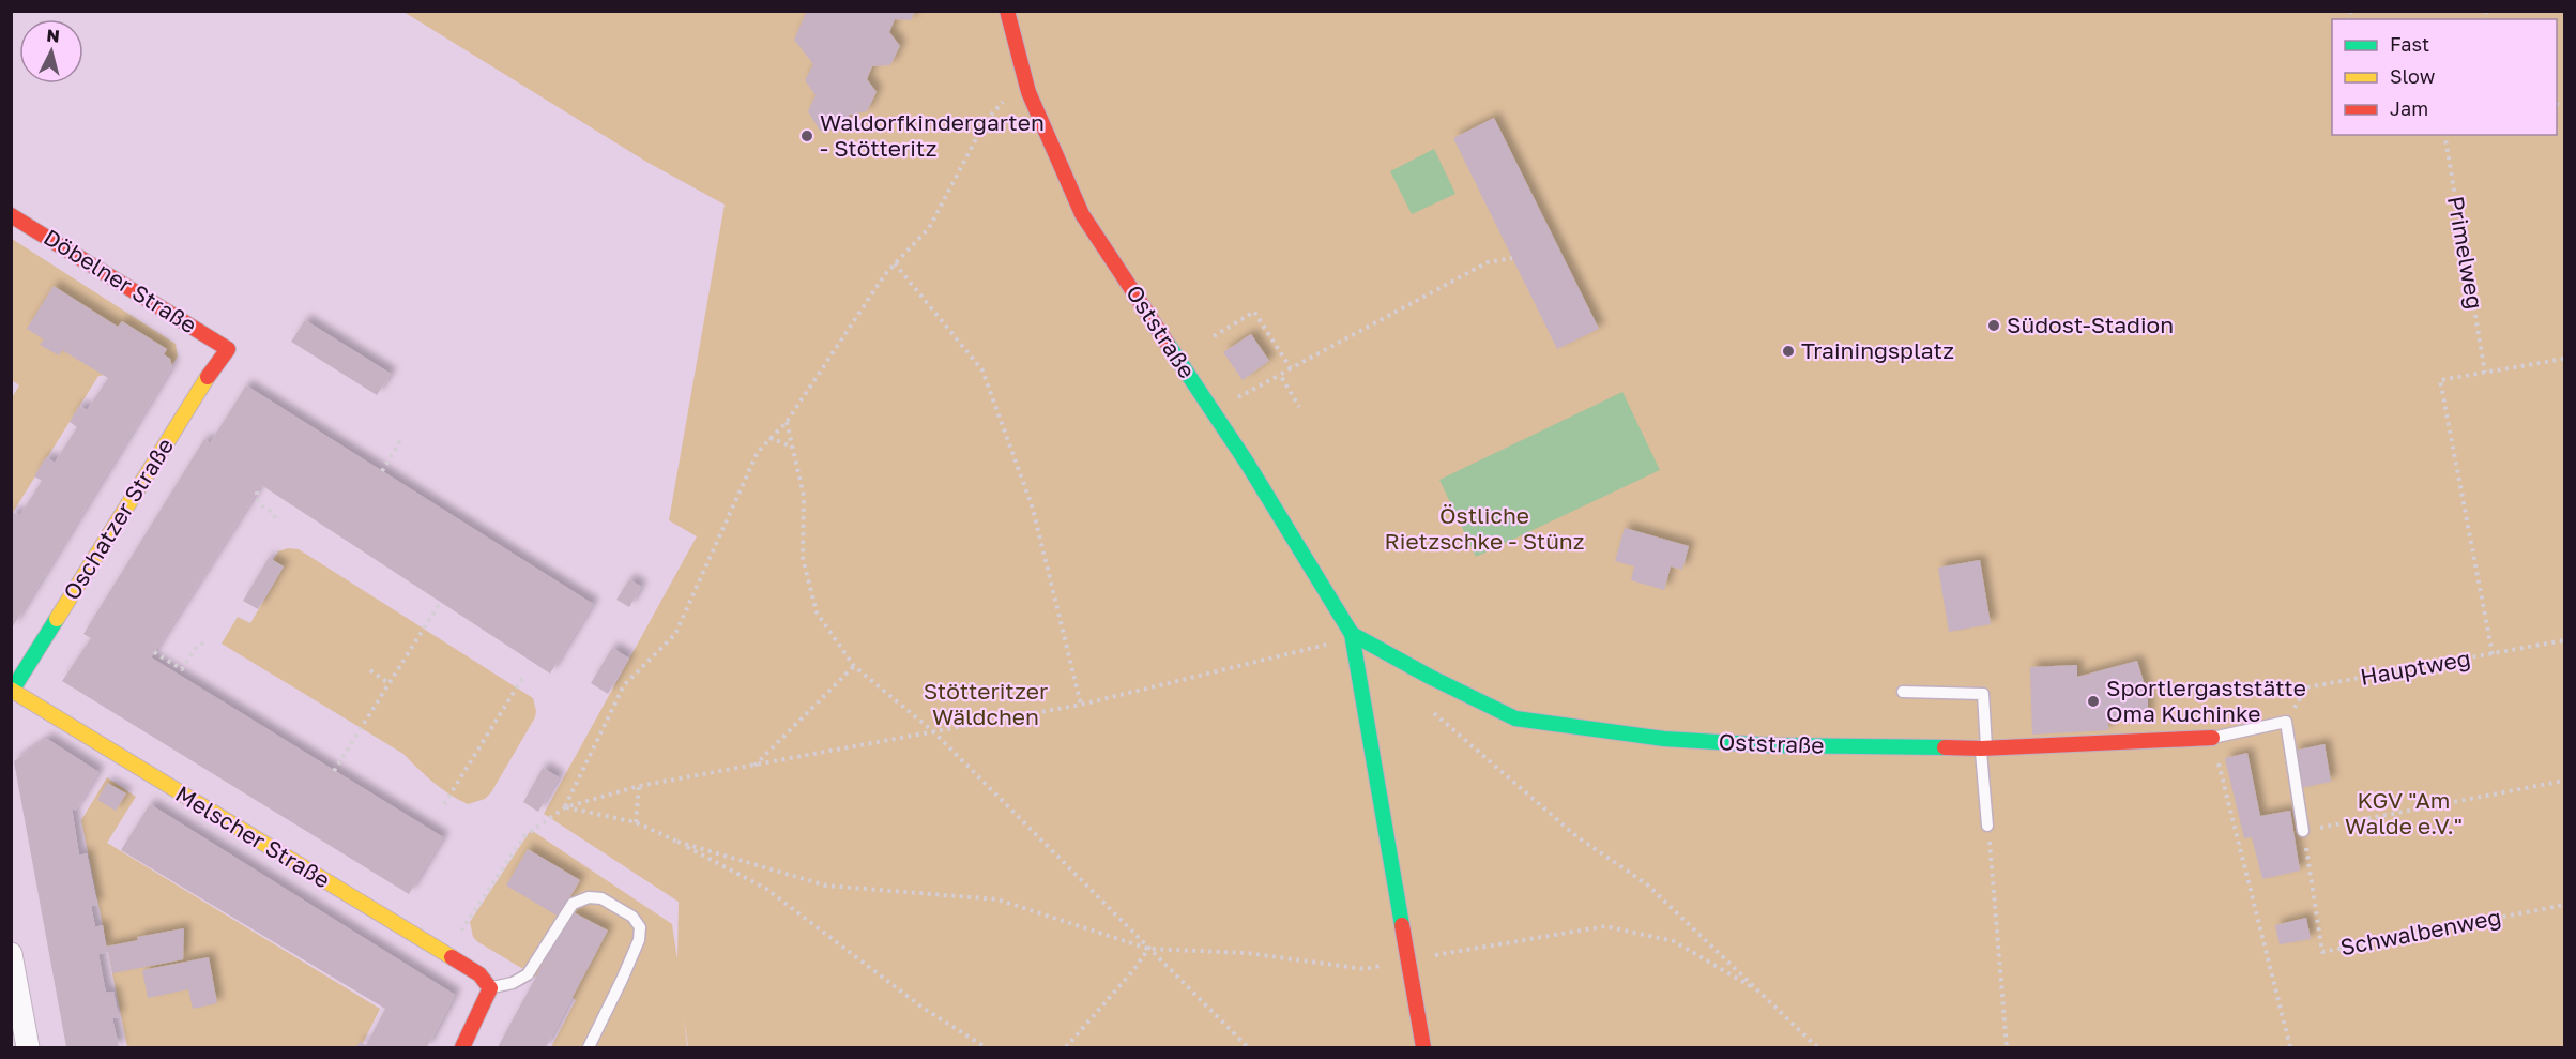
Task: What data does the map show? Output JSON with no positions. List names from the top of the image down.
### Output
{
  "streets": {
    "street": [
      "Döbelner Straße",
      "Oststraße",
      "Oschatzer Straße",
      "Melscher Straße"
    ],
    "path": ["Primelweg", "Hauptweg", "Schwalbenweg"]
  },
  "crossings": [
    ["Döbelner Straße", "Oschatzer Straße"],
    ["Oschatzer Straße", "Melscher Straße"]
  ],
  "parks": ["Östliche Rietzschke - Stünz", "Stötteritzer Wäldchen", "KGV \"Am Walde e.V.\""],
  "places": [
    "Waldorfkindergarten - Stötteritz",
    "Südost-Stadion",
    "Trainingsplatz",
    "Sportlergaststätte Oma Kuchinke"
  ],
  "legend": ["Fast", "Slow", "Jam"],
  "north": "top"
}
